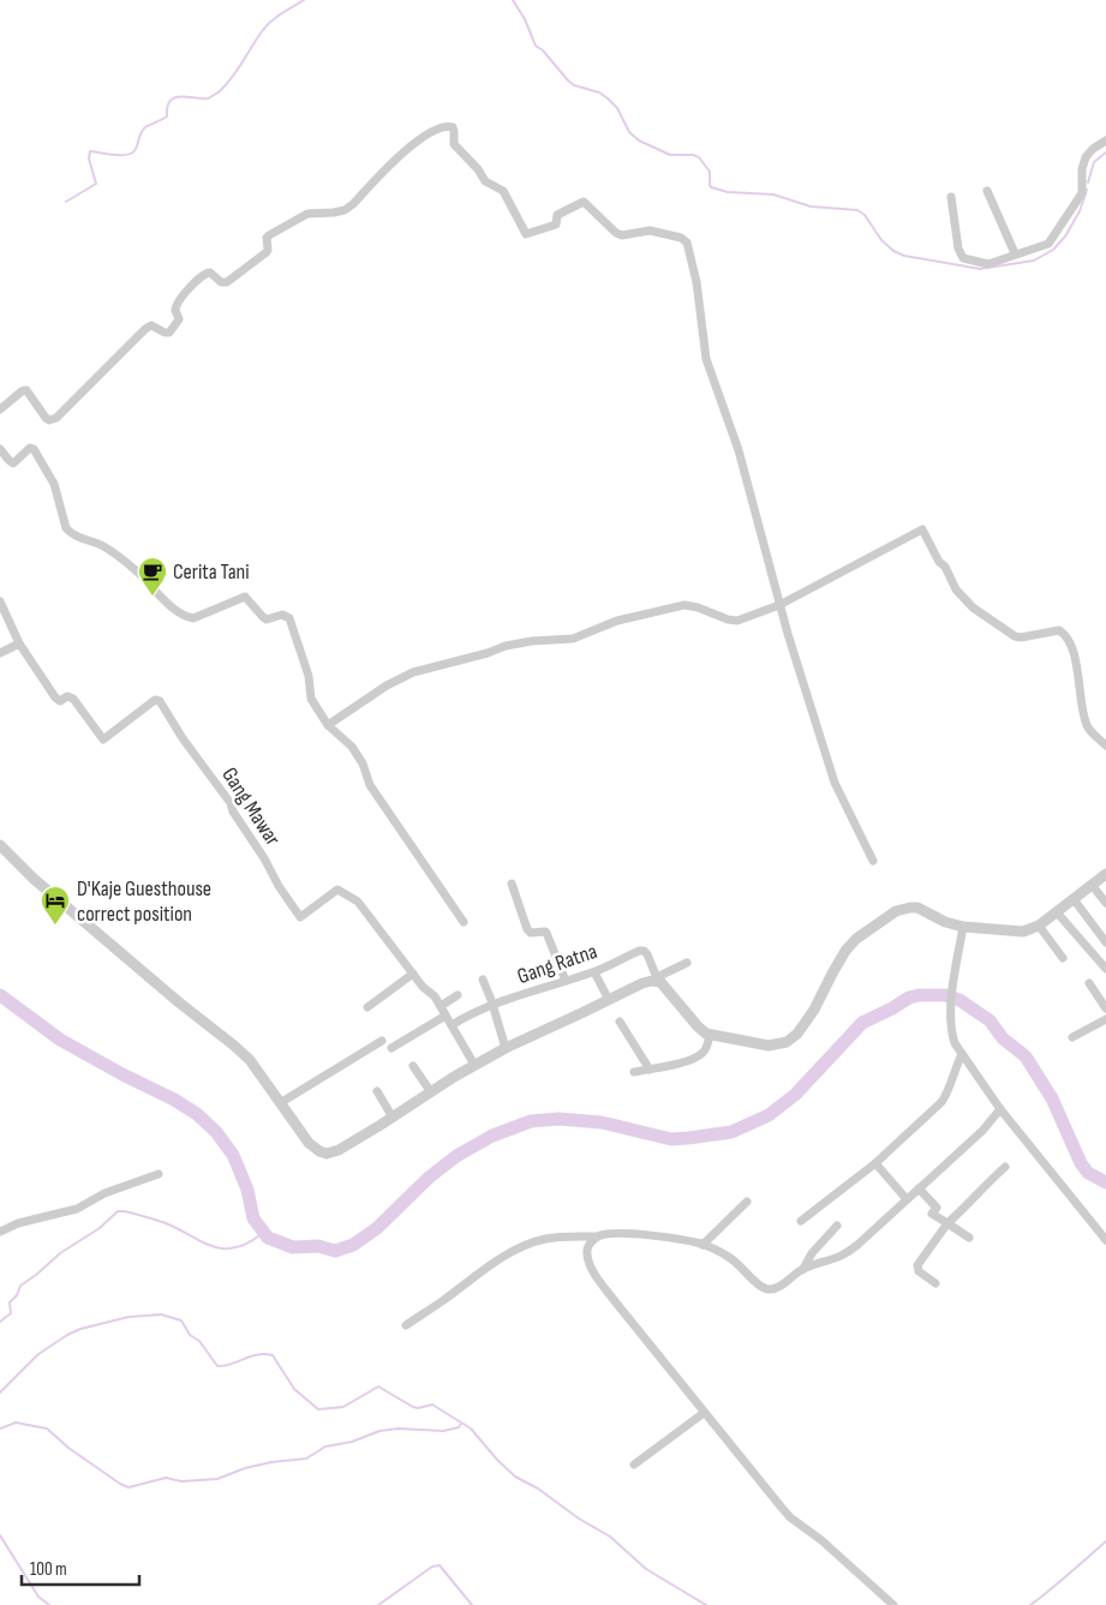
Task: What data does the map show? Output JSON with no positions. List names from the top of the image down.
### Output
{
  "streets": {
    "street": ["Gang Mawar", "Gang Ratna"]
  },
  "crossings": [
    ["Gang Mawar", "Gang Ratna"]
  ],
  "places": {
    "cafe": ["Cerita Tani"],
    "hotel": ["D'Kaje Guesthouse correct position"]
  },
  "scale_bar": "100 m"
}
